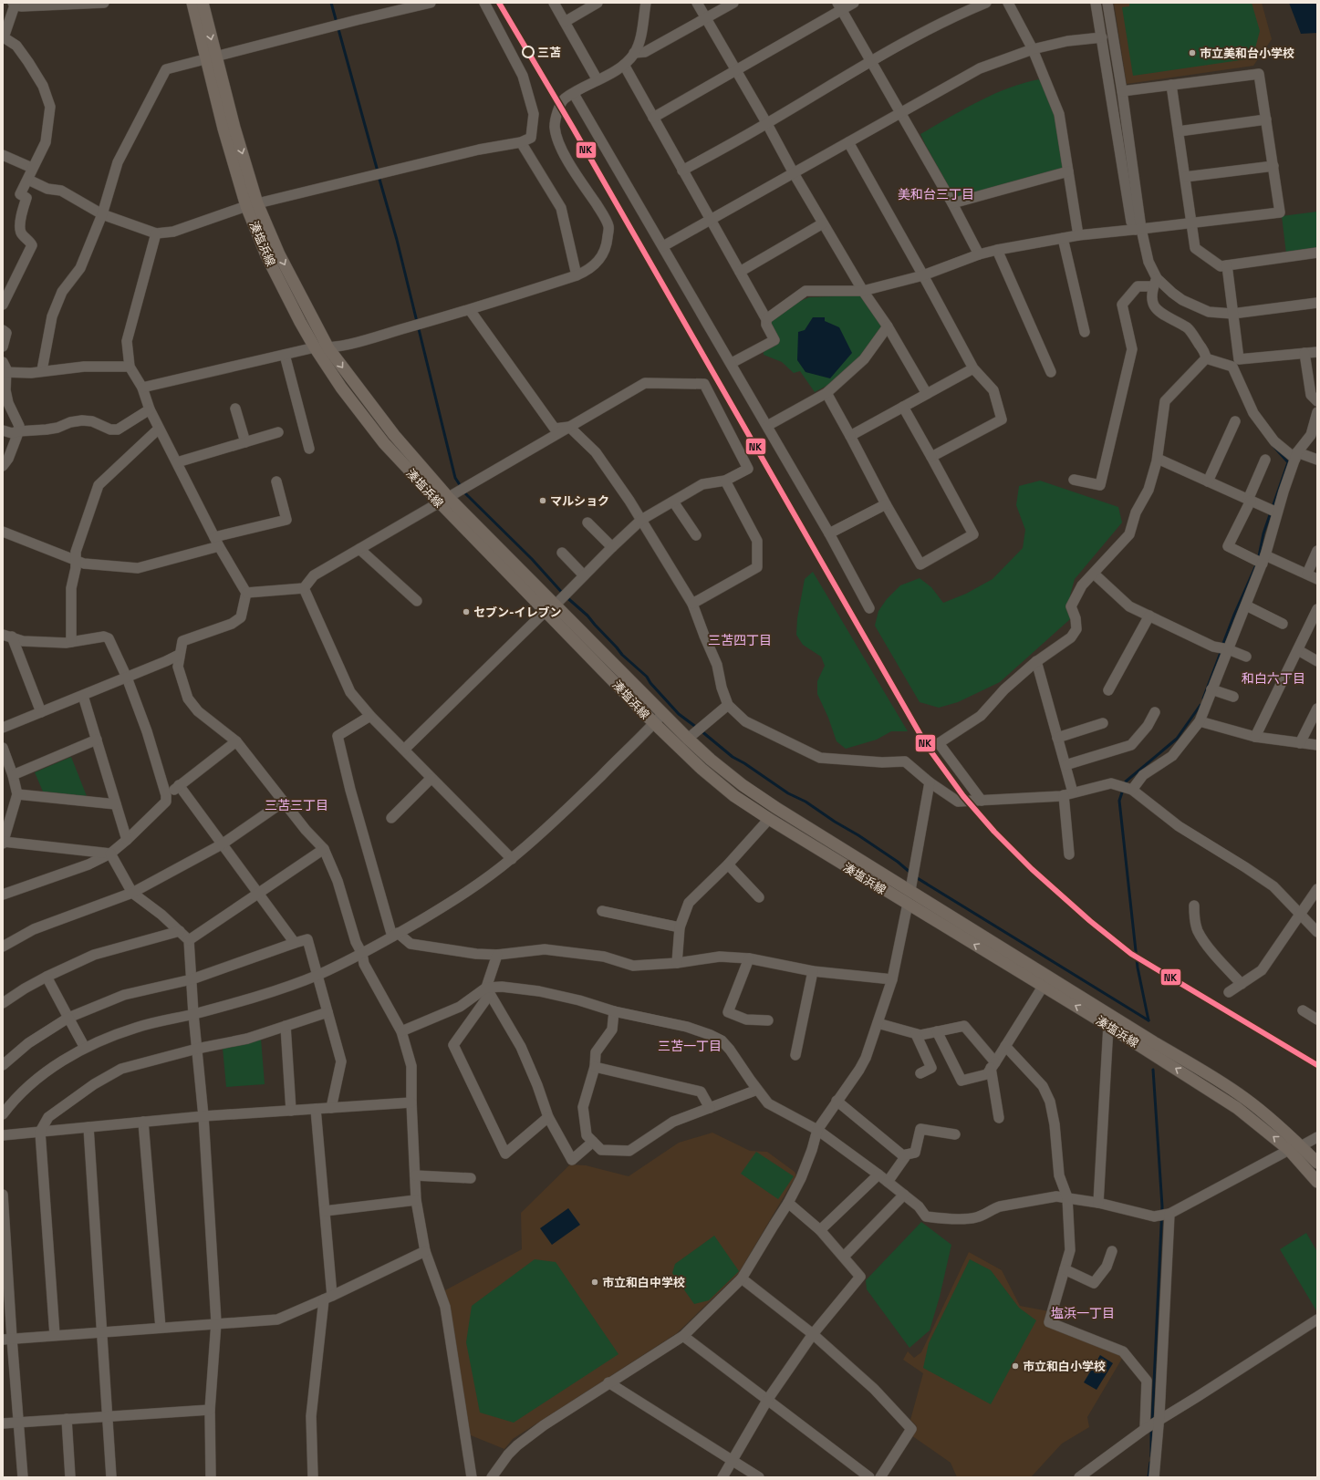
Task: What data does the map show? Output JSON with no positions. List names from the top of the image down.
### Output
{
  "streets": {
    "main road": ["湊塩浜線"]
  },
  "districts": [
    "美和台三丁目",
    "三苫四丁目",
    "和白六丁目",
    "三苫三丁目",
    "三苫一丁目",
    "塩浜一丁目"
  ],
  "places": [
    "三苫",
    "市立美和台小学校",
    "マルショク",
    "セブン-イレブン",
    "市立和白中学校",
    "市立和白小学校"
  ],
  "lines": ["transit line NK"]
}
